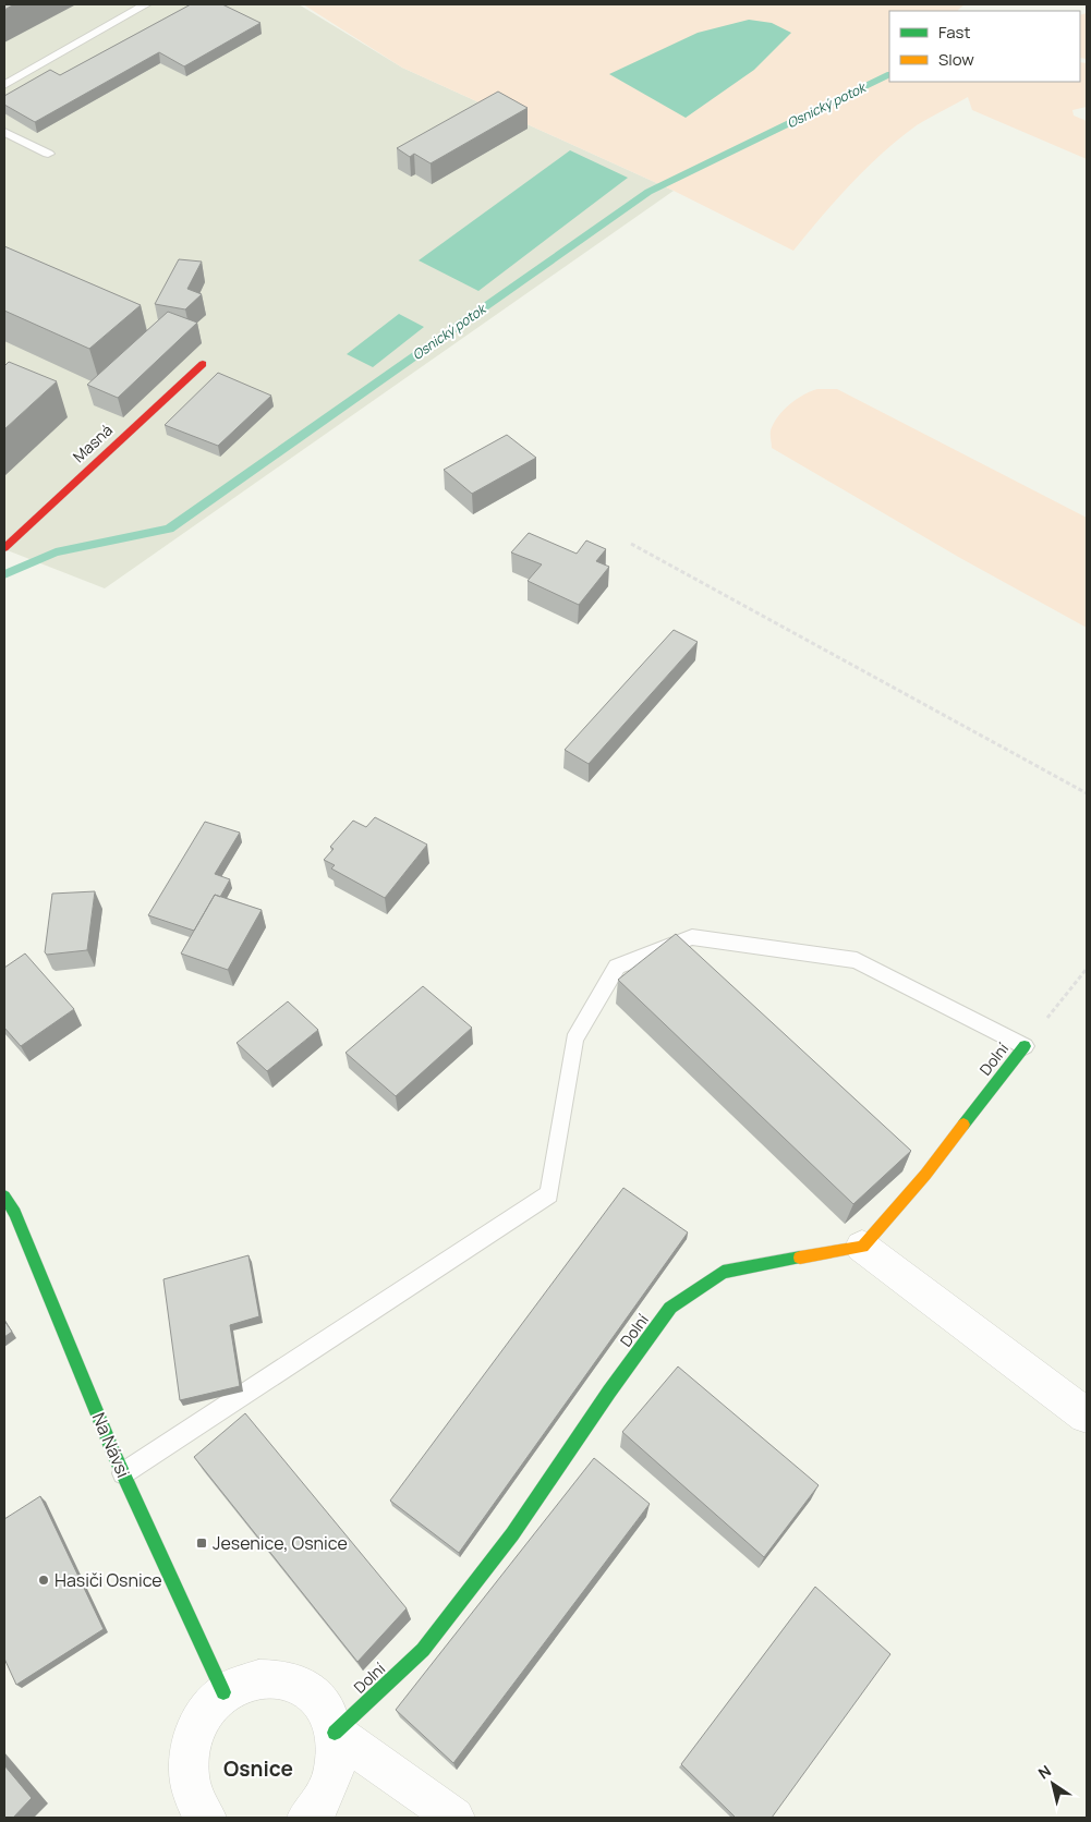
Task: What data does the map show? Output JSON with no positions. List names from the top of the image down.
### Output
{
  "streets": {
    "street": ["Masná", "Dolní", "Na Návsi"]
  },
  "districts": ["Osnice"],
  "water": ["Osnický potok"],
  "places": {
    "transit": ["Jesenice, Osnice"],
    "other": ["Hasiči Osnice"]
  },
  "legend": ["Fast", "Slow"],
  "north": "top left"
}
